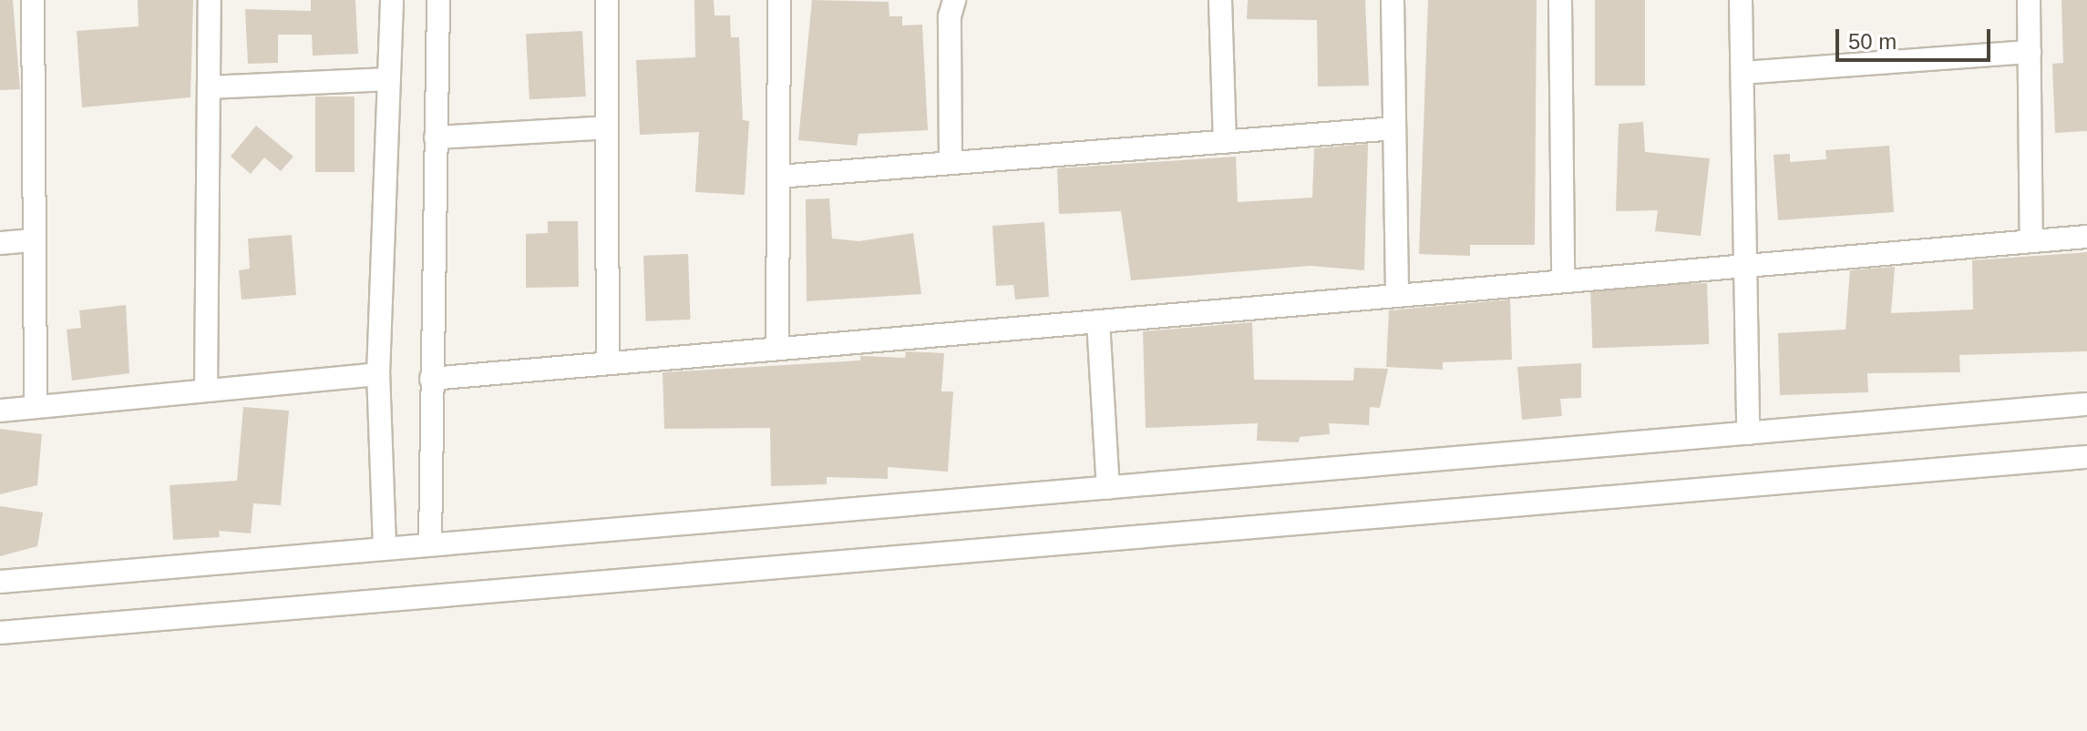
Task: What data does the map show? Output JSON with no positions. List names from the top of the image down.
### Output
{
  "scale_bar": "50 m"
}
